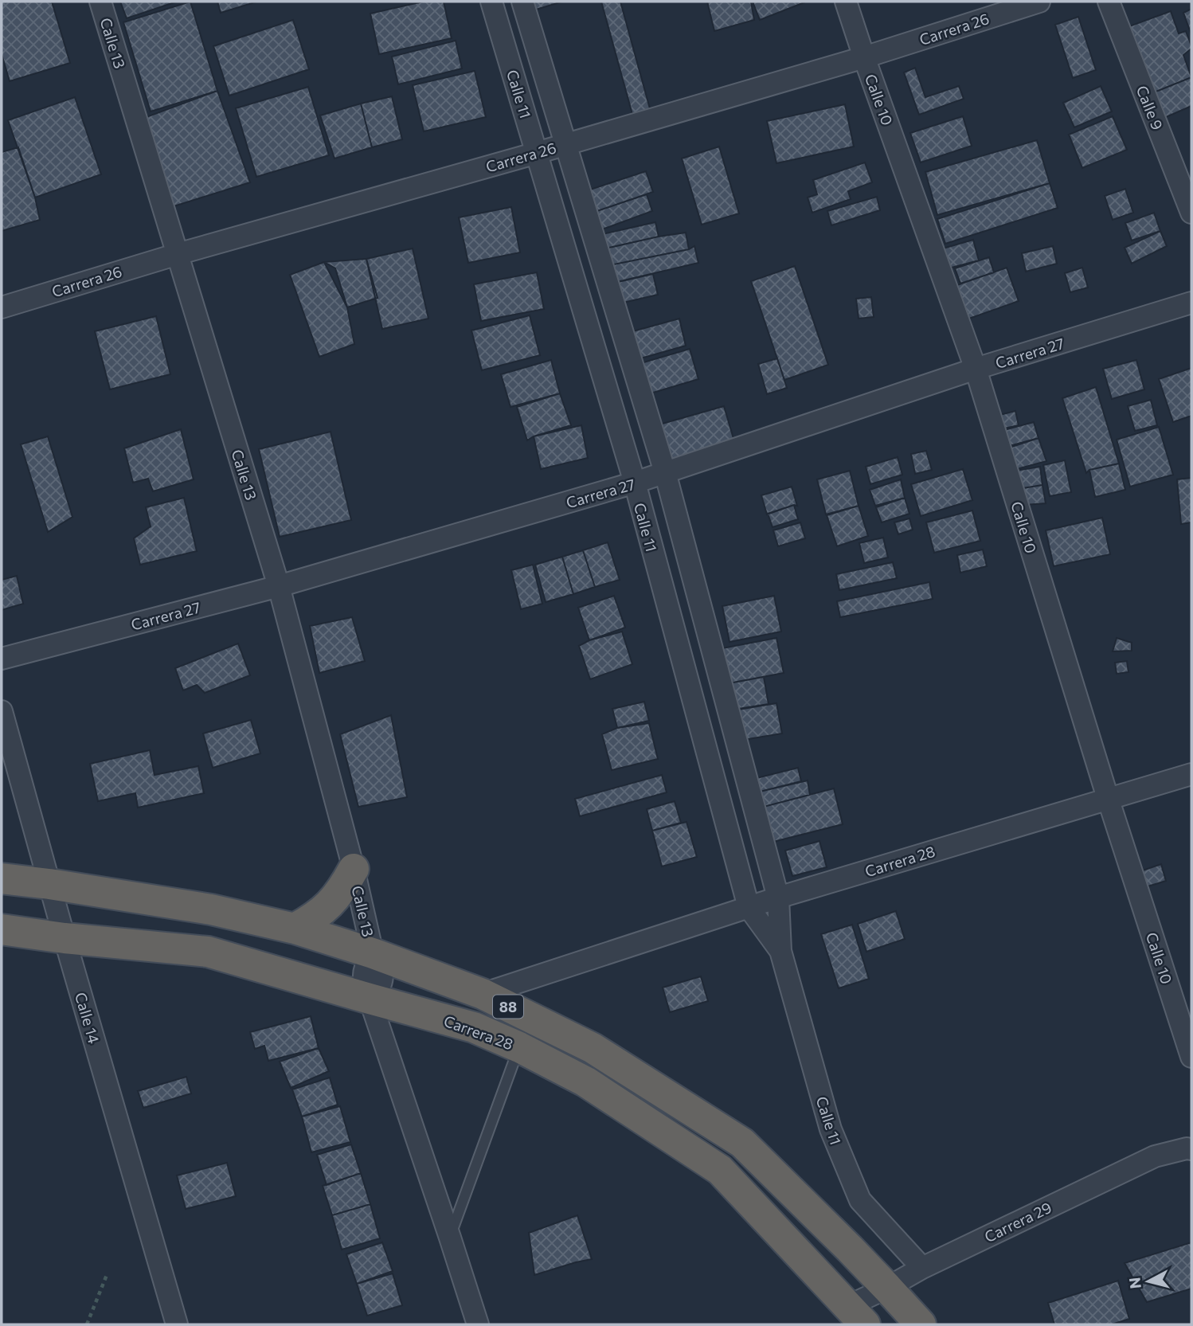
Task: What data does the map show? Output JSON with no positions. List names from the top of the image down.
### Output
{
  "streets": {
    "highway": ["Carrera 28", "88"],
    "street": [
      "Carrera 26",
      "Calle 13",
      "Calle 11",
      "Calle 10",
      "Calle 9",
      "Carrera 27",
      "Calle 14",
      "Carrera 29"
    ]
  },
  "crossings": [
    ["Carrera 26", "Calle 13"],
    ["Carrera 26", "Calle 11"],
    ["Carrera 26", "Calle 10"],
    ["Calle 13", "Carrera 27"],
    ["Calle 13", "Carrera 28"],
    ["Calle 13", "88"],
    ["Calle 11", "Carrera 27"],
    ["Calle 11", "Carrera 28"],
    ["Calle 11", "Carrera 29"],
    ["Calle 10", "Carrera 27"],
    ["Calle 10", "Carrera 28"],
    ["Carrera 28", "88"],
    ["Carrera 28", "Calle 14"],
    ["Carrera 28", "Carrera 29"],
    ["88", "Calle 14"],
    ["88", "Carrera 29"]
  ],
  "north": "left"
}
